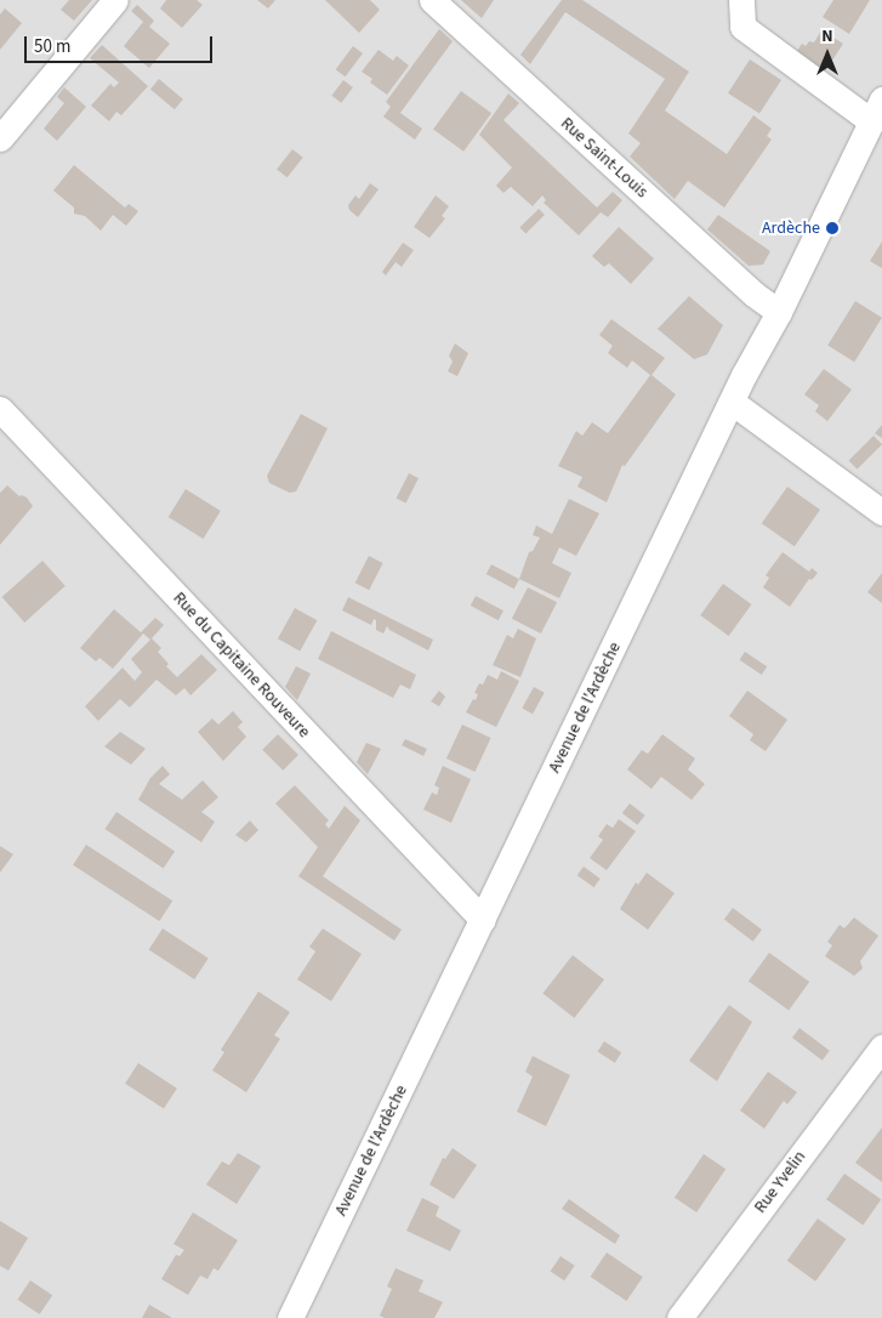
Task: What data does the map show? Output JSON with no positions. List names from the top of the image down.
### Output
{
  "streets": {
    "street": [
      "Rue Saint-Louis",
      "Rue du Capitaine Rouveure",
      "Avenue de l'Ardèche",
      "Rue Yvelin"
    ]
  },
  "crossings": [
    ["Rue Saint-Louis", "Avenue de l'Ardèche"],
    ["Rue du Capitaine Rouveure", "Avenue de l'Ardèche"]
  ],
  "places": ["Ardèche"],
  "scale_bar": "50 m",
  "north": "top"
}
